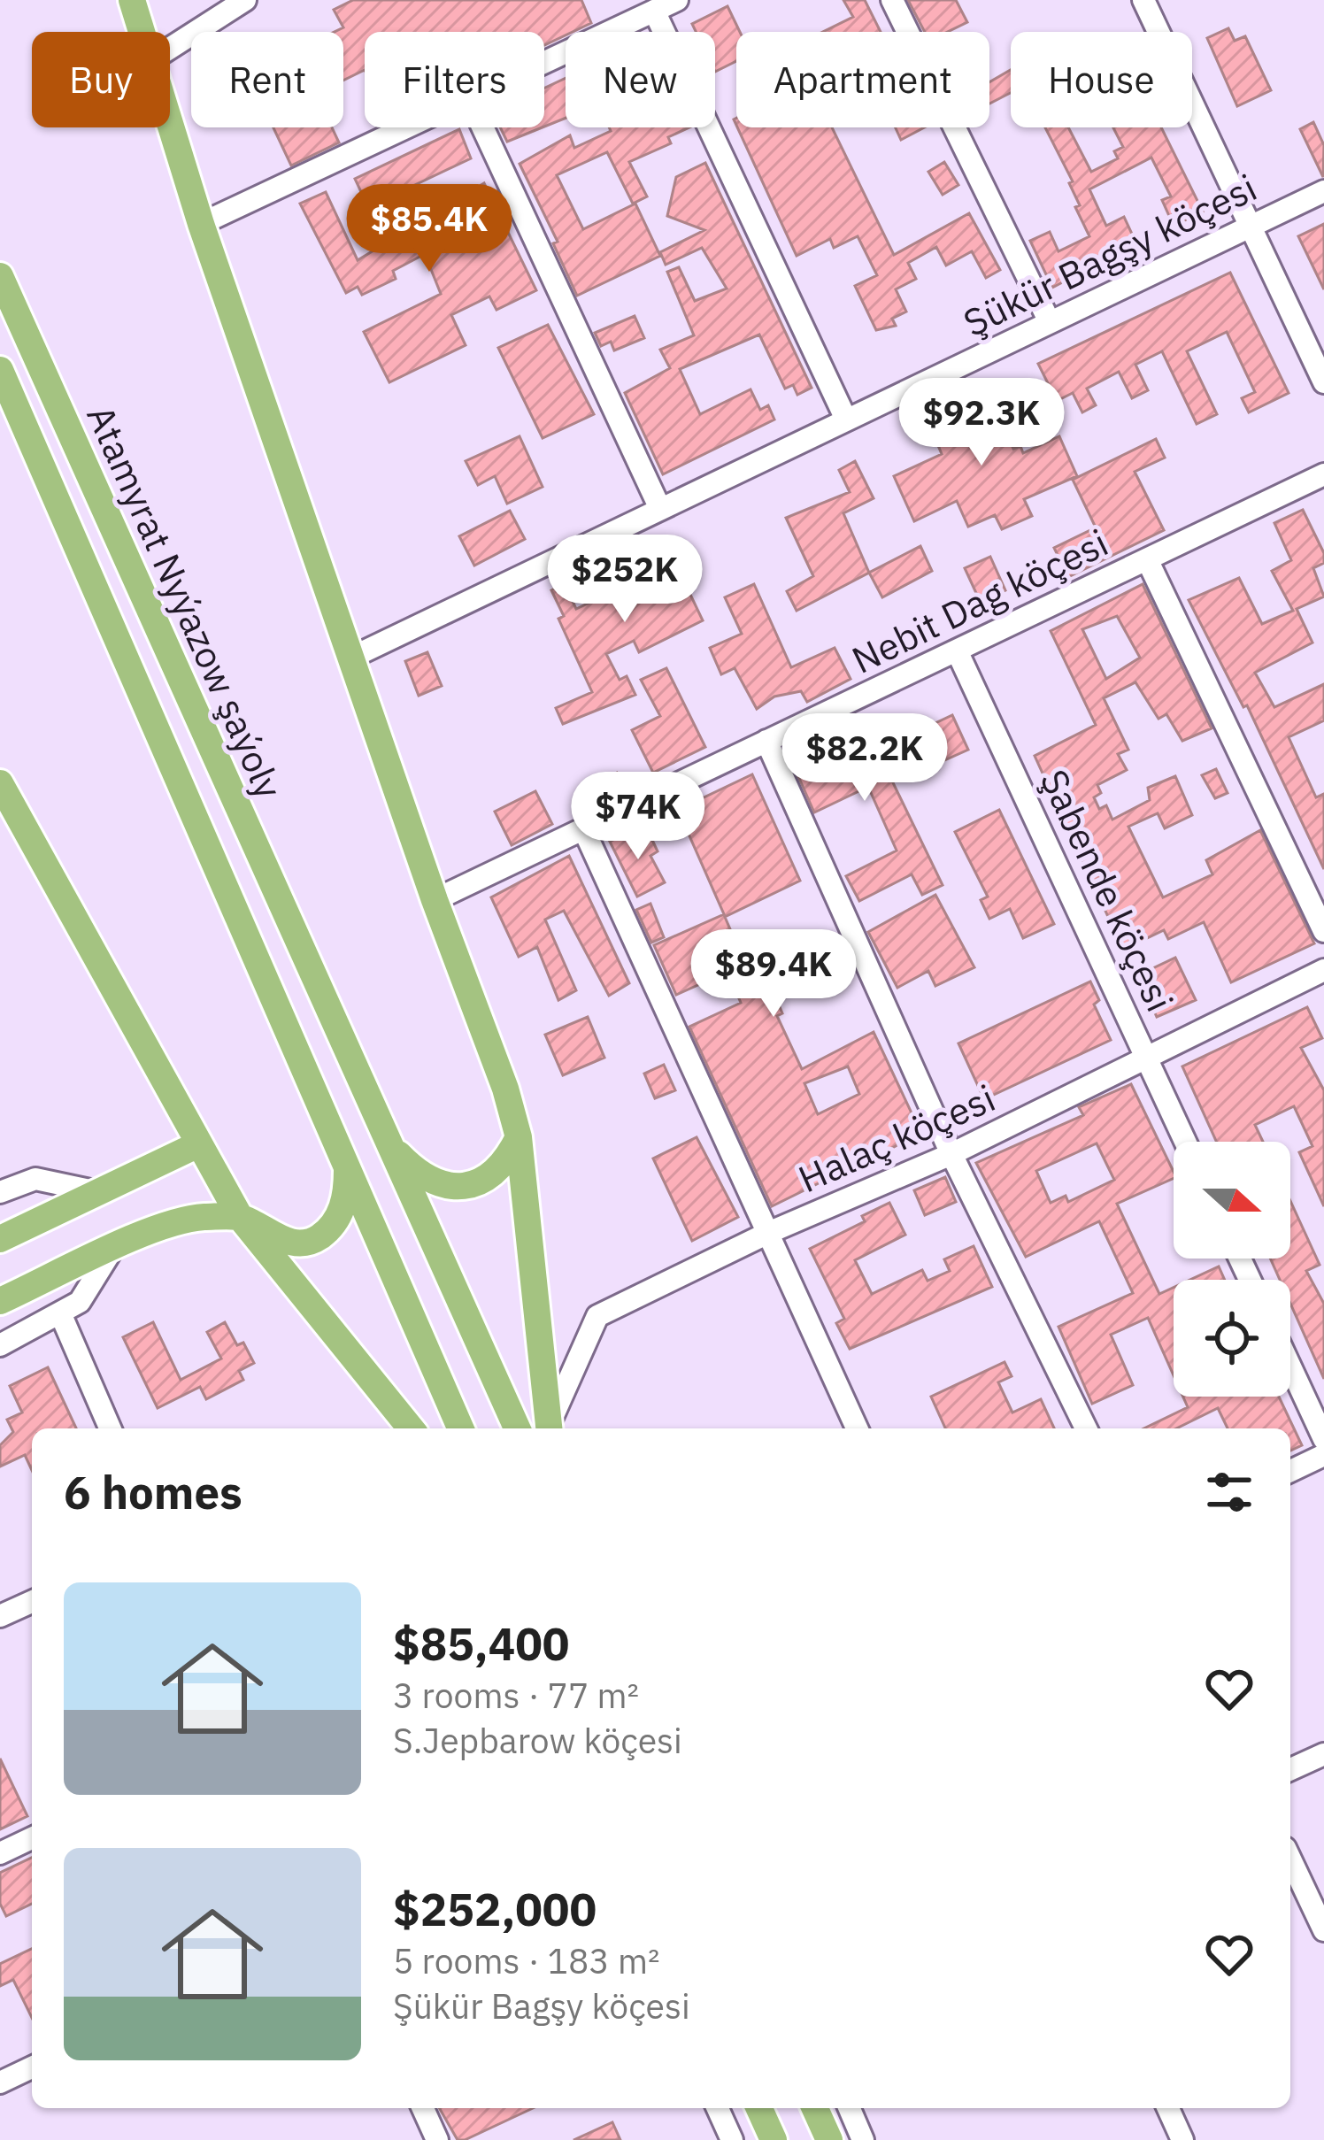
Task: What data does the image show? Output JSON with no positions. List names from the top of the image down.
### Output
{
  "streets": {
    "main road": ["Atamyrat Nyýazow şaýoly"],
    "street": [
      "Şükür Bagşy köçesi",
      "Nebit Dag köçesi",
      "Şabende köçesi",
      "Halaç köçesi"
    ]
  },
  "crossings": [
    ["Nebit Dag köçesi", "Şabende köçesi"],
    ["Şabende köçesi", "Halaç köçesi"]
  ],
  "north": "right",
  "page": {
    "chip": [
      "Buy",
      "Rent",
      "Filters",
      "New",
      "Apartment",
      "House"
    ],
    "price": [
      "$85.4K",
      "$92.3K",
      "$252K",
      "$82.2K",
      "$74K",
      "$89.4K"
    ],
    "heading": "6 homes",
    "list": [
      {
        "name": "$85,400",
        "note": "3 rooms · 77 m² · S.Jepbarow köçesi"
      },
      {
        "name": "$252,000",
        "note": "5 rooms · 183 m² · Şükür Bagşy köçesi"
      }
    ]
  }
}
